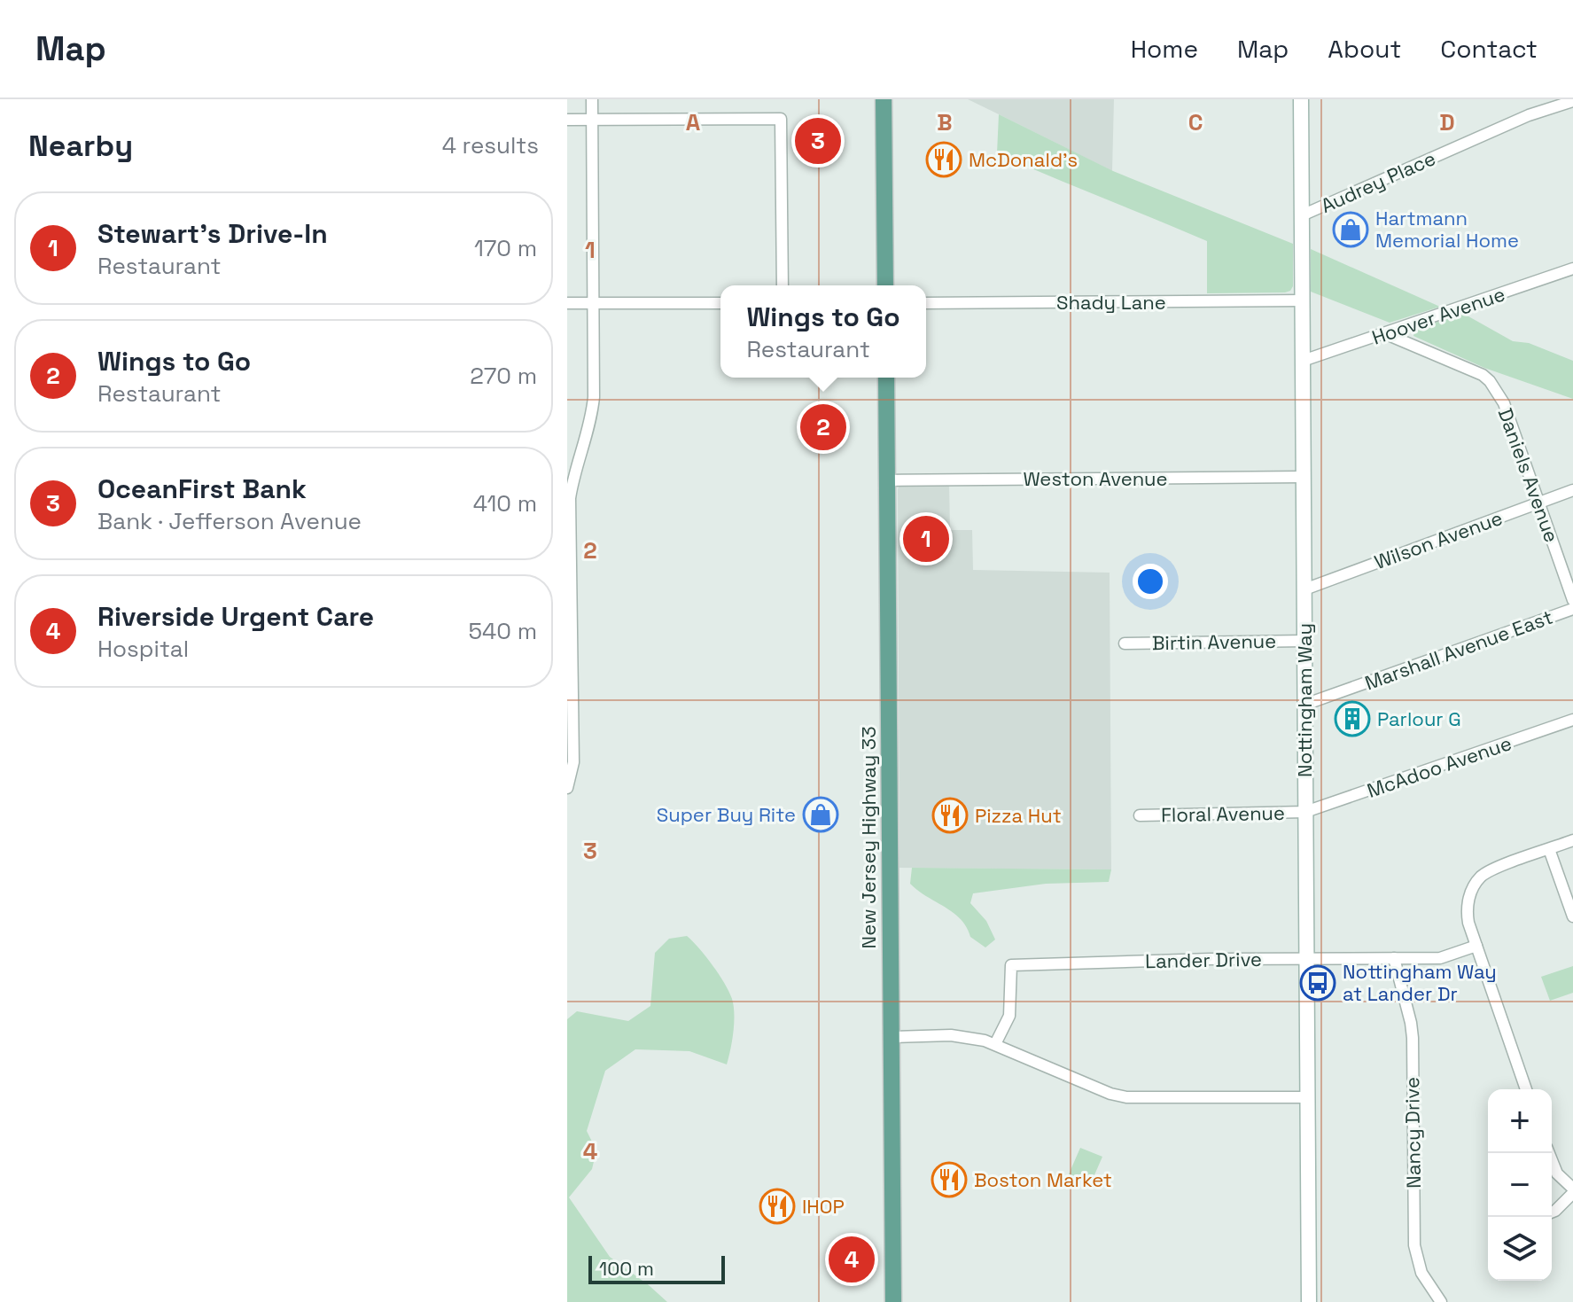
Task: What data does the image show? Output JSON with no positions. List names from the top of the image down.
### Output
{
  "streets": {
    "main road": ["New Jersey Highway 33"],
    "street": [
      "Audrey Place",
      "Shady Lane",
      "Hoover Avenue",
      "Daniels Avenue",
      "Weston Avenue",
      "Wilson Avenue",
      "Birtin Avenue",
      "Marshall Avenue East",
      "Nottingham Way",
      "McAdoo Avenue",
      "Floral Avenue",
      "Lander Drive",
      "Nancy Drive"
    ]
  },
  "crossings": [
    ["Audrey Place", "Nottingham Way"],
    ["Shady Lane", "Nottingham Way"],
    ["Hoover Avenue", "Daniels Avenue"],
    ["Hoover Avenue", "Nottingham Way"],
    ["Daniels Avenue", "Wilson Avenue"],
    ["Weston Avenue", "Nottingham Way"],
    ["Weston Avenue", "New Jersey Highway 33"],
    ["Wilson Avenue", "Nottingham Way"],
    ["Birtin Avenue", "Nottingham Way"],
    ["Marshall Avenue East", "Nottingham Way"],
    ["Nottingham Way", "McAdoo Avenue"],
    ["Nottingham Way", "Floral Avenue"],
    ["Nottingham Way", "Lander Drive"],
    ["McAdoo Avenue", "Floral Avenue"],
    ["Lander Drive", "Nancy Drive"]
  ],
  "places": {
    "restaurant": [
      "McDonald's",
      "Pizza Hut",
      "Boston Market",
      "IHOP"
    ],
    "shop": ["Hartmann Memorial Home", "Super Buy Rite"],
    "building": ["Parlour G"],
    "bus stop": ["Nottingham Way at Lander Dr"]
  },
  "scale_bar": "100 m",
  "page": {
    "header": "Map",
    "nav": [
      "Home",
      "Map",
      "About",
      "Contact"
    ],
    "heading": ["Nearby", "4 results"],
    "pins": [
      "3",
      "2",
      "1",
      "4"
    ],
    "list": [
      {
        "mark": "1",
        "name": "Stewart's Drive-In",
        "note": "Restaurant",
        "value": "170 m"
      },
      {
        "mark": "2",
        "name": "Wings to Go",
        "note": "Restaurant",
        "value": "270 m"
      },
      {
        "mark": "3",
        "name": "OceanFirst Bank",
        "note": "Bank · Jefferson Avenue",
        "value": "410 m"
      },
      {
        "mark": "4",
        "name": "Riverside Urgent Care",
        "note": "Hospital",
        "value": "540 m"
      }
    ],
    "popup": ["Wings to Go", "Restaurant"],
    "map_buttons": ["+", "−"],
    "scale": "100 m"
  },
  "grid": {
    "columns": [
      "A",
      "B",
      "C",
      "D"
    ],
    "rows": [
      "1",
      "2",
      "3",
      "4"
    ]
  }
}
